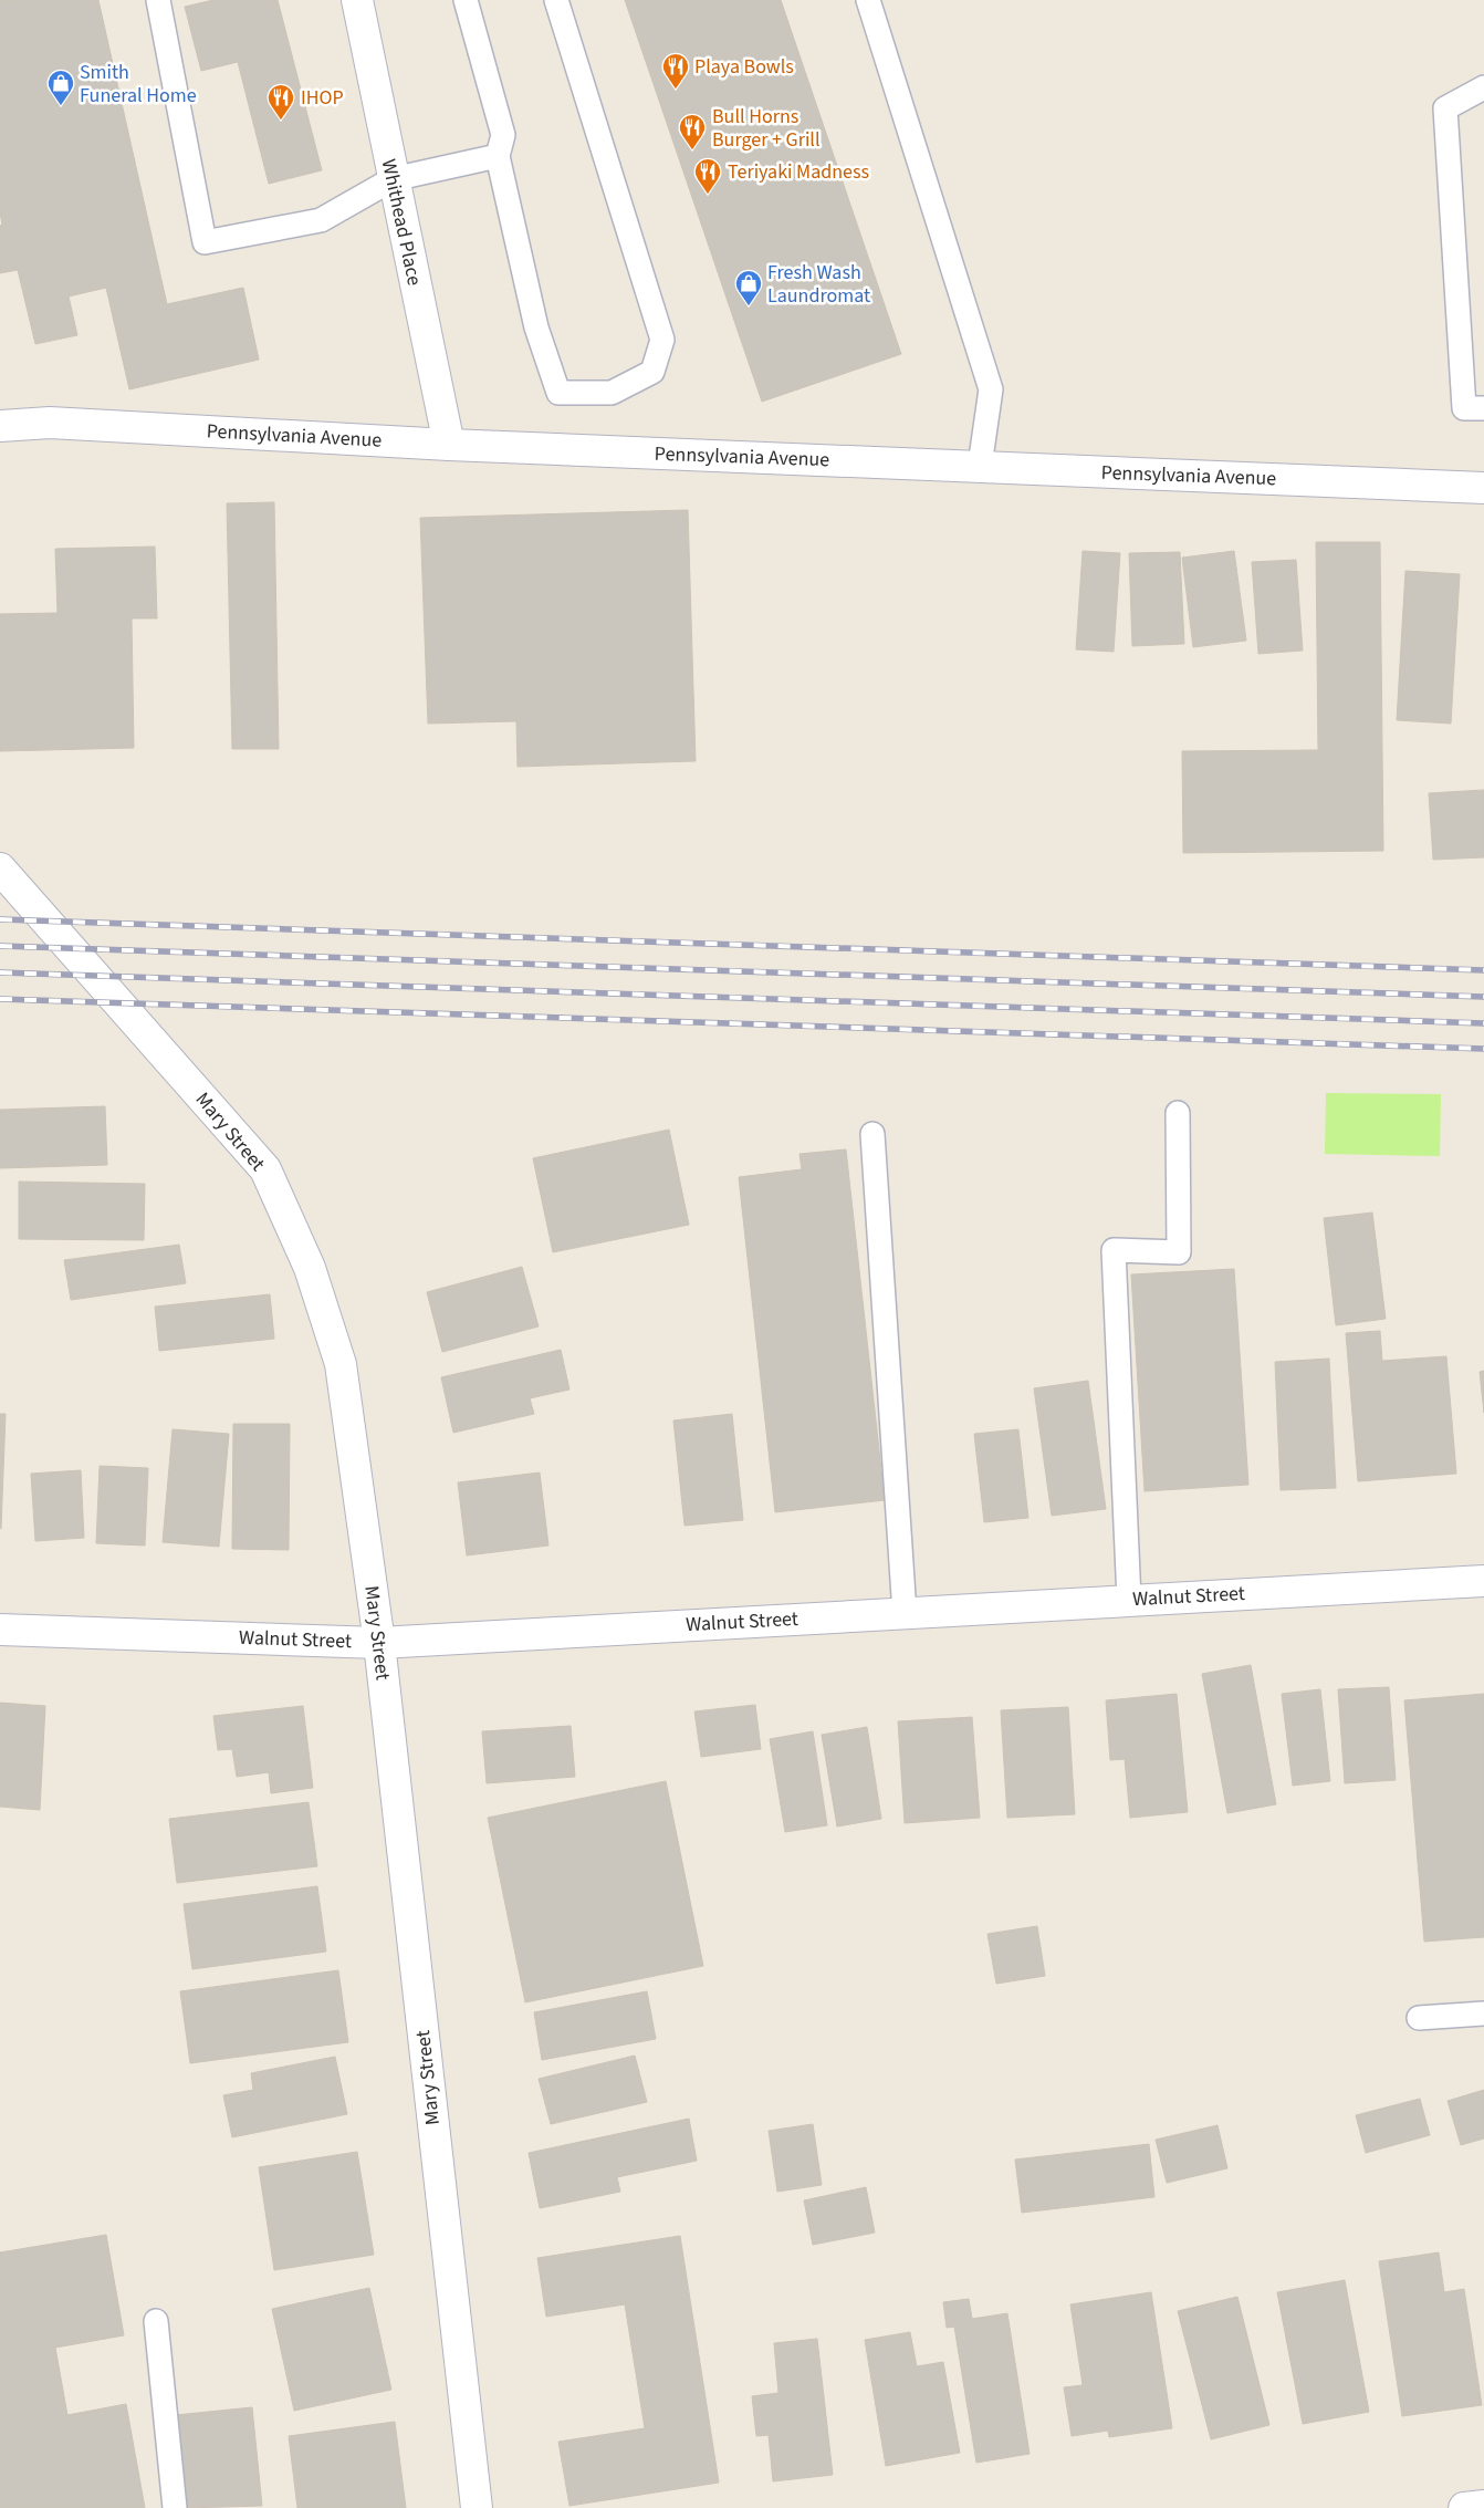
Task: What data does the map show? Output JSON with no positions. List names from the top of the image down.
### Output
{
  "streets": {
    "street": [
      "Whithead Place",
      "Pennsylvania Avenue",
      "Mary Street",
      "Walnut Street"
    ]
  },
  "crossings": [
    ["Whithead Place", "Pennsylvania Avenue"],
    ["Mary Street", "Walnut Street"]
  ],
  "places": {
    "restaurant": [
      "Playa Bowls",
      "IHOP",
      "Bull Horns Burger + Grill",
      "Teriyaki Madness"
    ],
    "shop": ["Smith Funeral Home", "Fresh Wash Laundromat"]
  }
}
